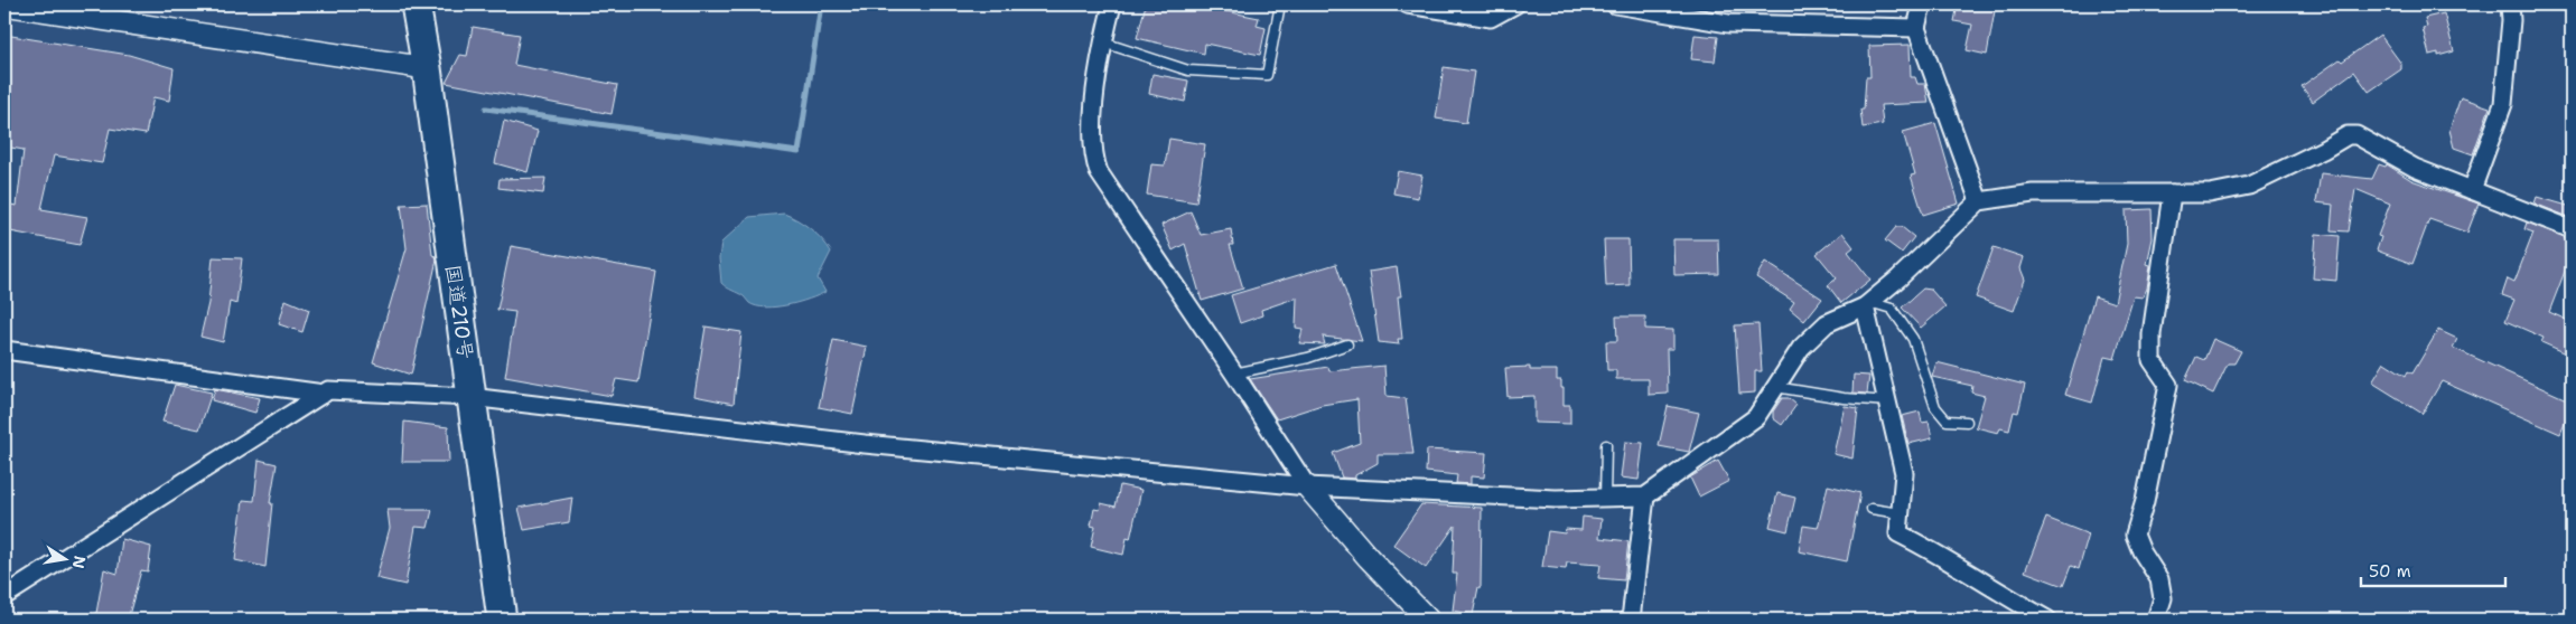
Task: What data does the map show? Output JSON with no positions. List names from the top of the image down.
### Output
{
  "streets": {
    "highway": ["国道210号"]
  },
  "scale_bar": "50 m",
  "north": "right"
}
